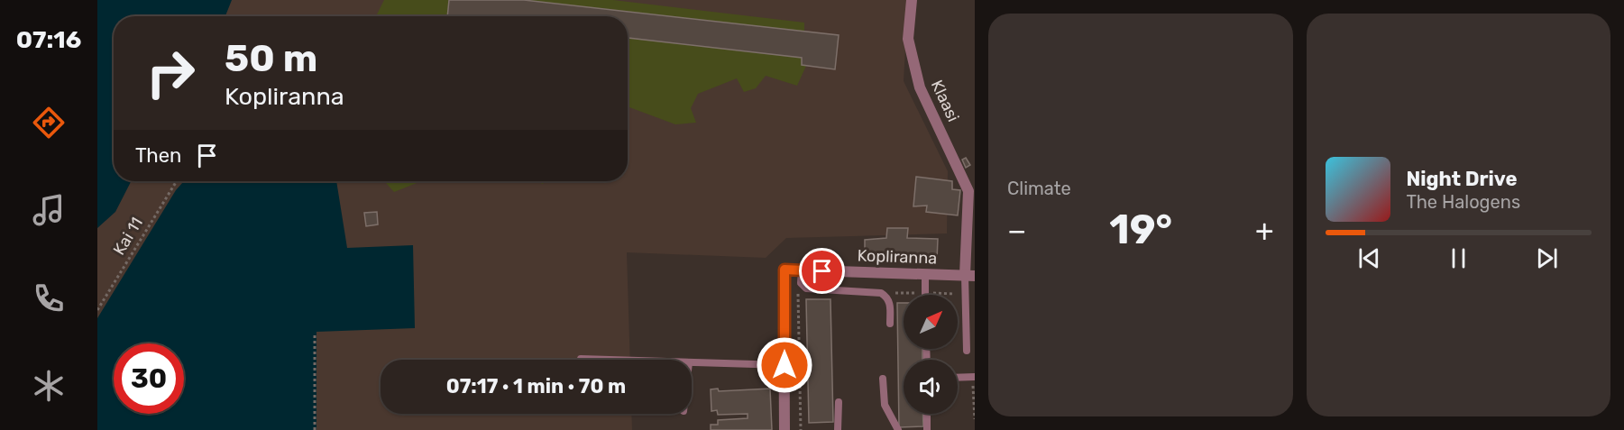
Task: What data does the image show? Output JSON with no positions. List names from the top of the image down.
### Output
{
  "streets": {
    "street": ["Klaasi", "Kopliranna"],
    "path": ["Kai 11"]
  },
  "crossings": [
    ["Klaasi", "Kopliranna"]
  ],
  "north": "top right",
  "page": {
    "tabs": "07:16",
    "tile": "Climate",
    "turn": ["50 m", "Kopliranna"],
    "then": "Then",
    "song": ["Night Drive", "The Halogens"],
    "heat": ["−", "19°", "+"],
    "limit": "30",
    "trip": "07:17 · 1 min · 70 m"
  }
}
